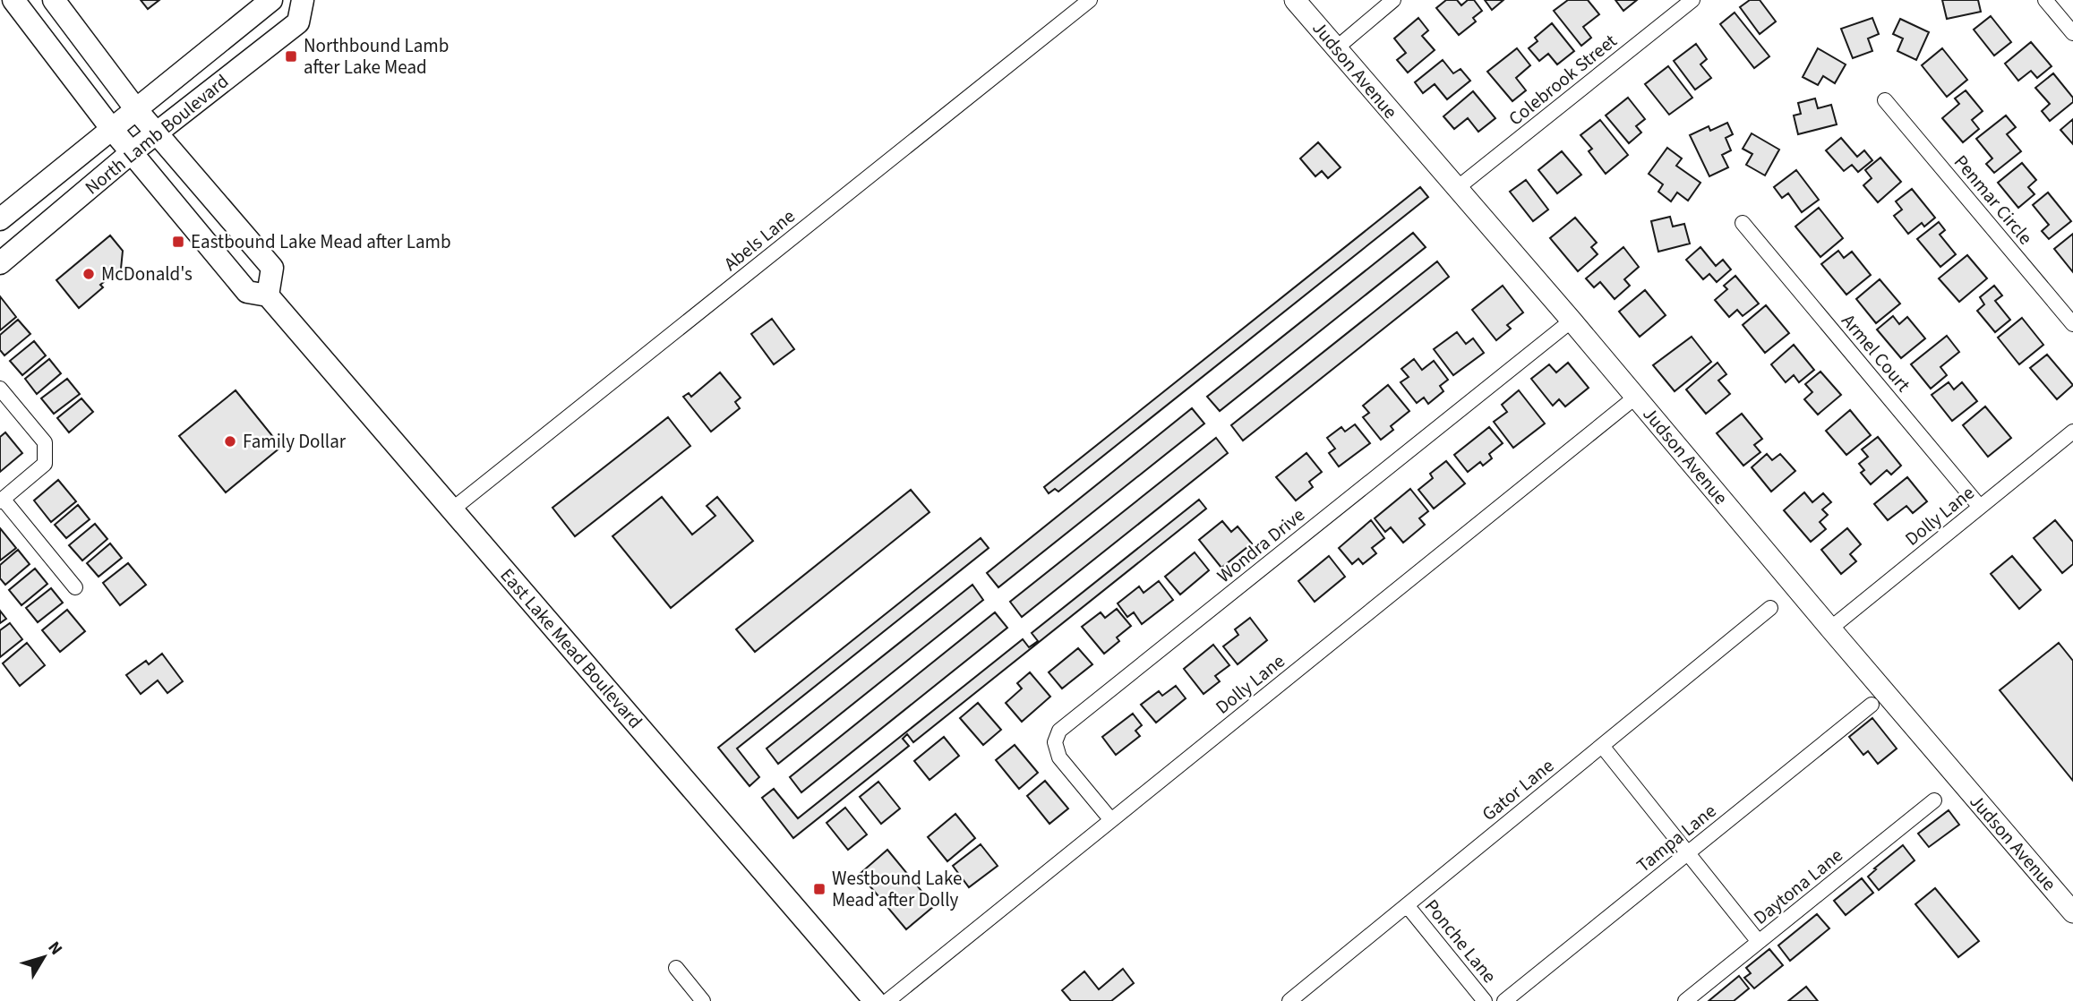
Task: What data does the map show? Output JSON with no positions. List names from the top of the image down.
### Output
{
  "streets": {
    "main road": ["North Lamb Boulevard", "East Lake Mead Boulevard"],
    "street": [
      "Judson Avenue",
      "Colebrook Street",
      "Penmar Circle",
      "Abels Lane",
      "Armel Court",
      "Dolly Lane",
      "Wondra Drive",
      "Gator Lane",
      "Tampa Lane",
      "Daytona Lane",
      "Ponche Lane"
    ]
  },
  "crossings": [
    ["Judson Avenue", "Colebrook Street"],
    ["Judson Avenue", "Dolly Lane"],
    ["Judson Avenue", "Wondra Drive"],
    ["North Lamb Boulevard", "East Lake Mead Boulevard"],
    ["Abels Lane", "East Lake Mead Boulevard"],
    ["Armel Court", "Dolly Lane"],
    ["Dolly Lane", "Wondra Drive"],
    ["Gator Lane", "Ponche Lane"]
  ],
  "places": {
    "transit": ["Northbound Lamb after Lake Mead", "Eastbound Lake Mead after Lamb", "Westbound Lake Mead after Dolly"],
    "other": ["McDonald's", "Family Dollar"]
  },
  "north": "top right"
}
